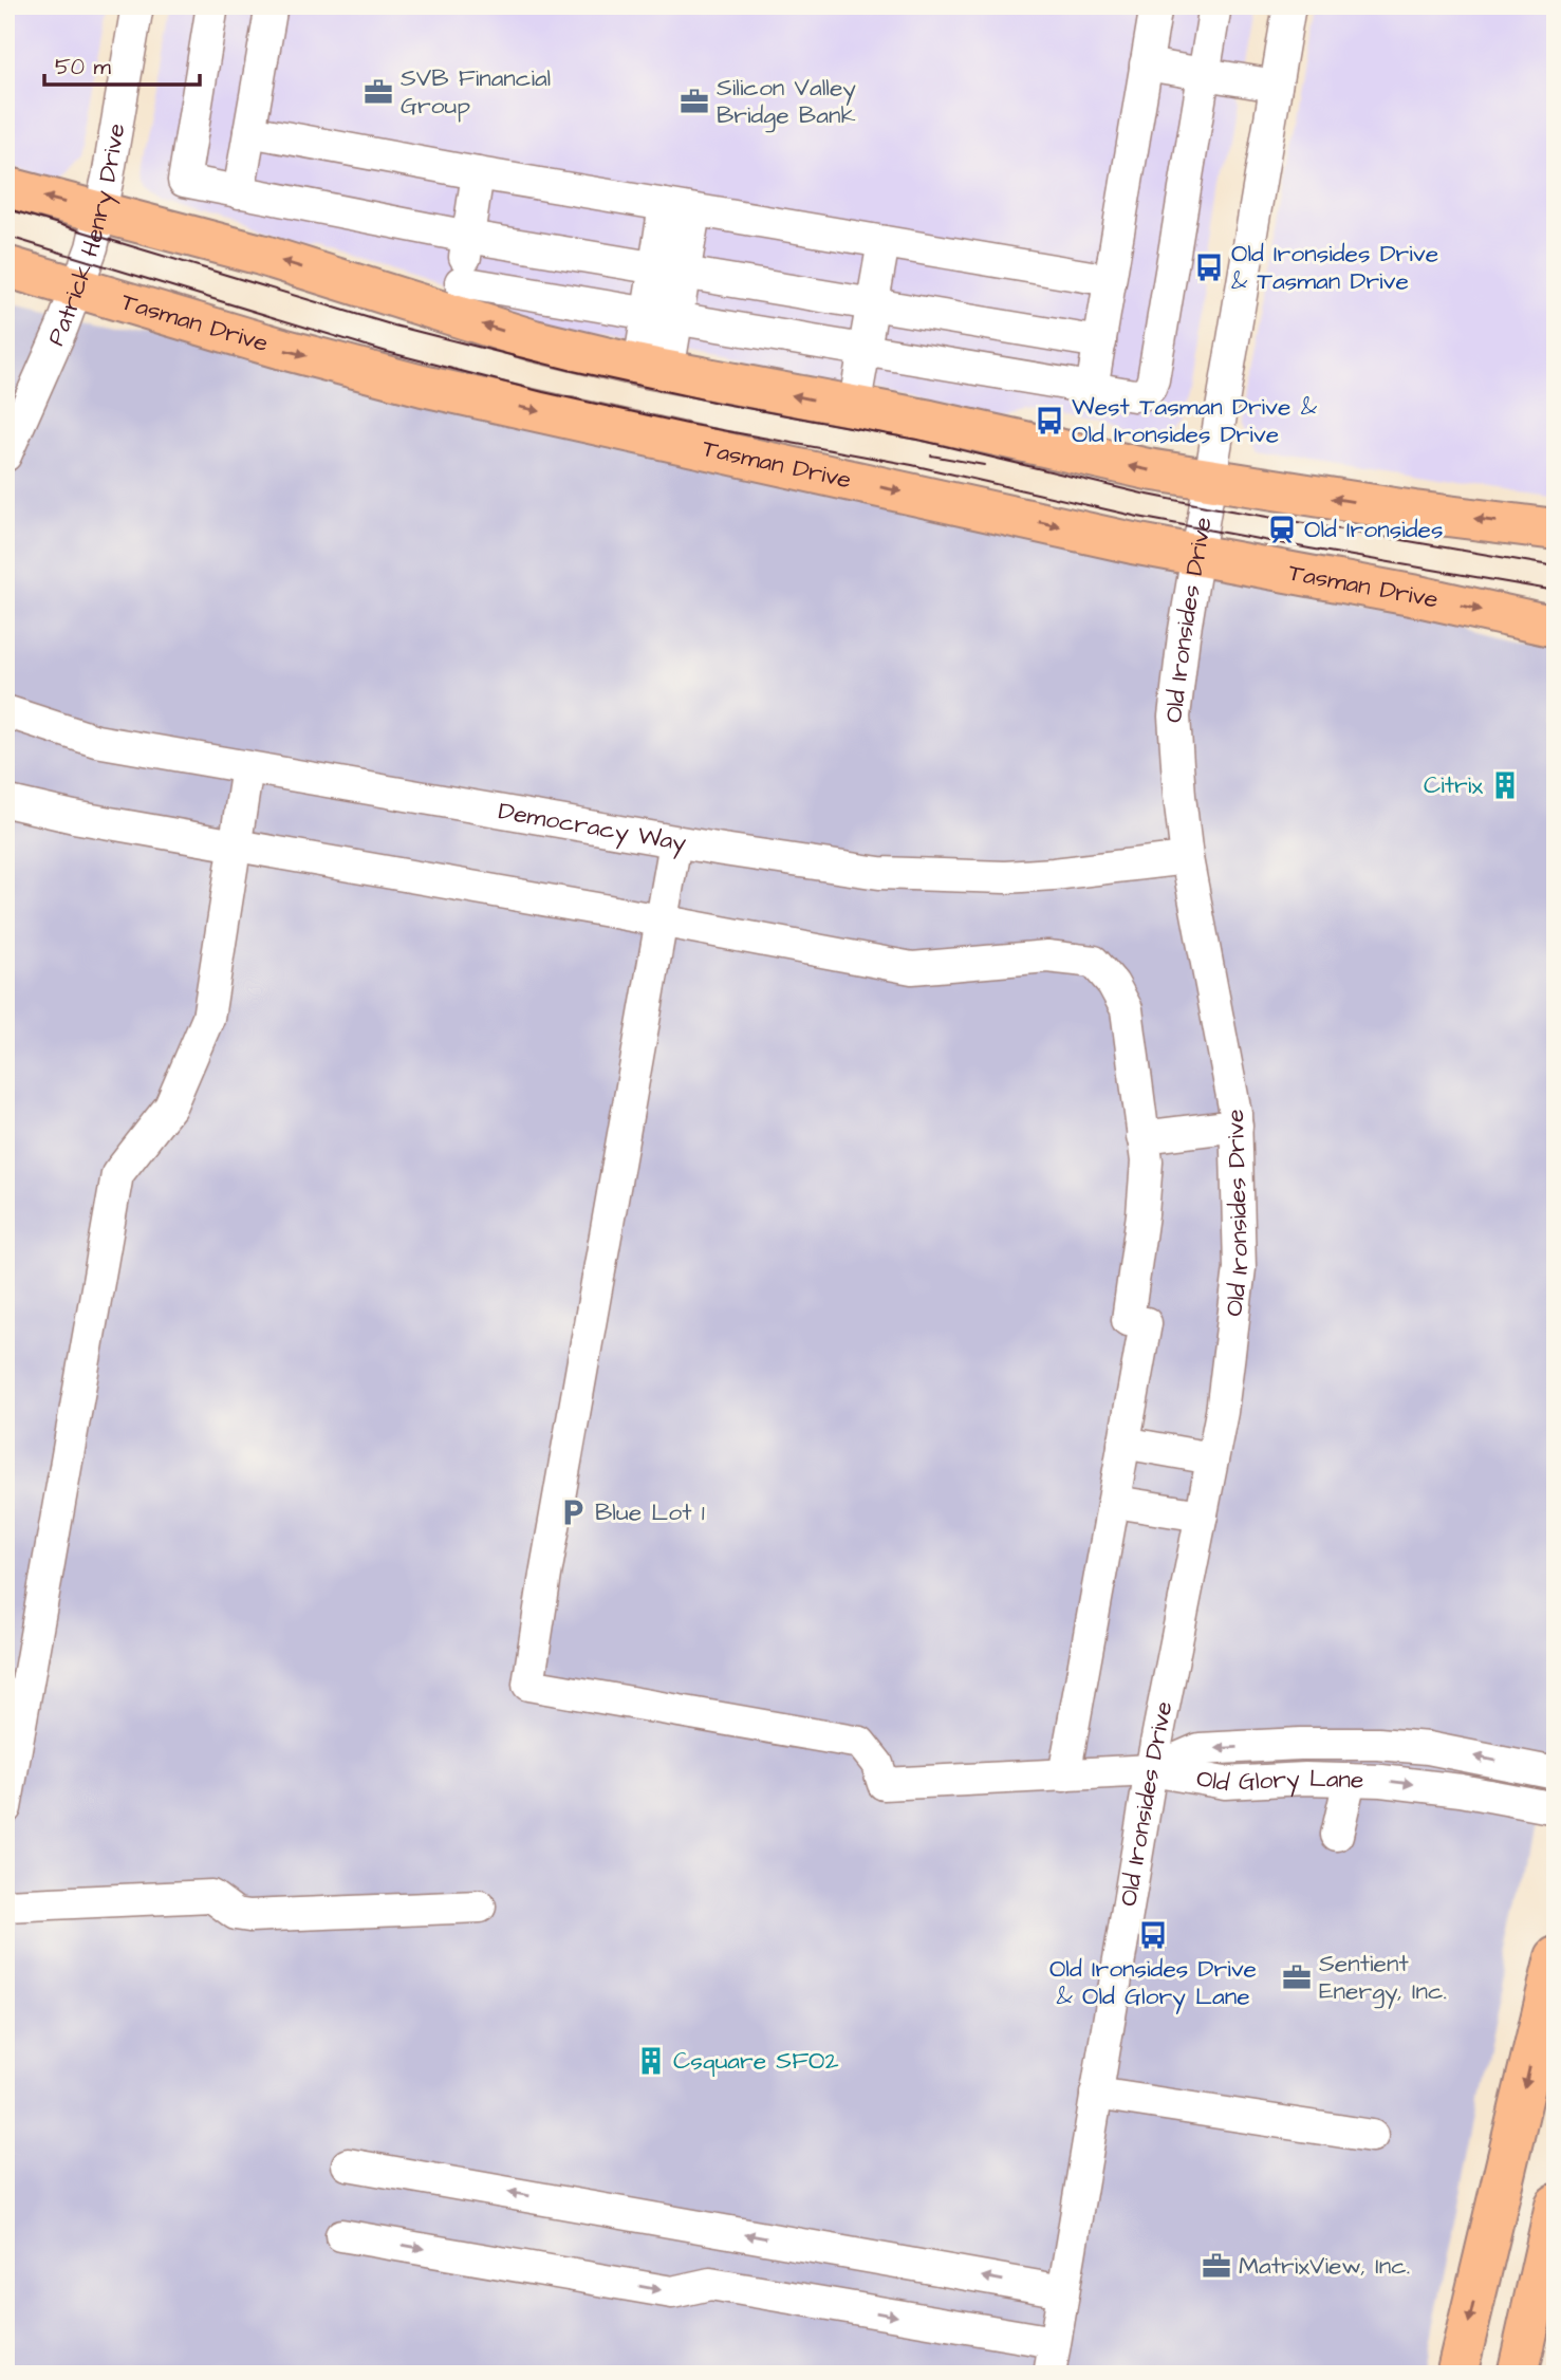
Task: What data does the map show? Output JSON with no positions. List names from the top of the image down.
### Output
{
  "streets": {
    "main road": ["Tasman Drive"],
    "street": [
      "Patrick Henry Drive",
      "Old Ironsides Drive",
      "Democracy Way",
      "Old Glory Lane"
    ]
  },
  "crossings": [
    ["Patrick Henry Drive", "Tasman Drive"],
    ["Tasman Drive", "Old Ironsides Drive"],
    ["Old Ironsides Drive", "Democracy Way"],
    ["Old Ironsides Drive", "Old Glory Lane"]
  ],
  "places": {
    "office": [
      "SVB Financial Group",
      "Silicon Valley Bridge Bank",
      "Sentient Energy, Inc.",
      "MatrixView, Inc."
    ],
    "bus stop": ["Old Ironsides Drive & Tasman Drive", "West Tasman Drive & Old Ironsides Drive", "Old Ironsides Drive & Old Glory Lane"],
    "station": ["Old Ironsides"],
    "building": ["Citrix", "Csquare SFO2"],
    "parking": ["Blue Lot 1"]
  },
  "scale_bar": "50 m"
}
